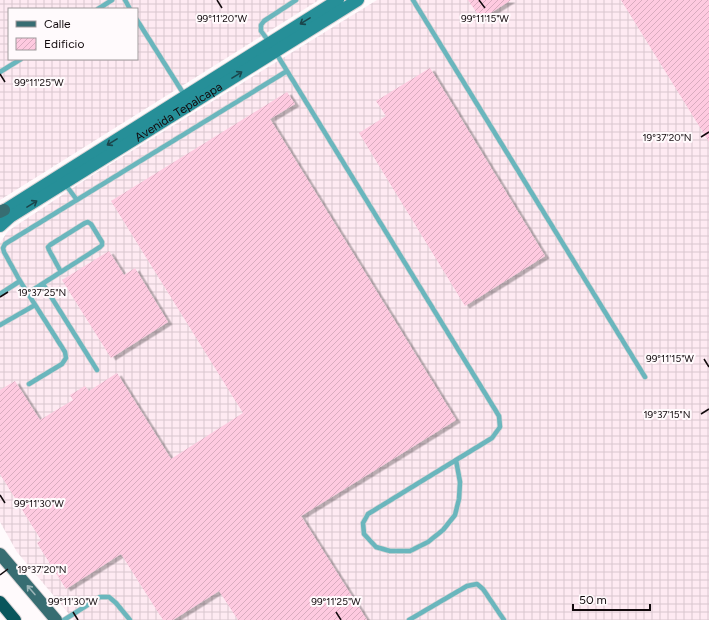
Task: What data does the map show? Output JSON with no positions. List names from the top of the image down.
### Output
{
  "streets": {
    "main road": ["Avenida Tepalcapa"]
  },
  "legend": ["Calle", "Edificio"],
  "scale_bar": "50 m",
  "coordinates": [
    "99°11'20\"W",
    "99°11'15\"W",
    "99°11'25\"W",
    "19°37'20\"N",
    "19°37'25\"N",
    "19°37'15\"N",
    "99°11'30\"W"
  ]
}
